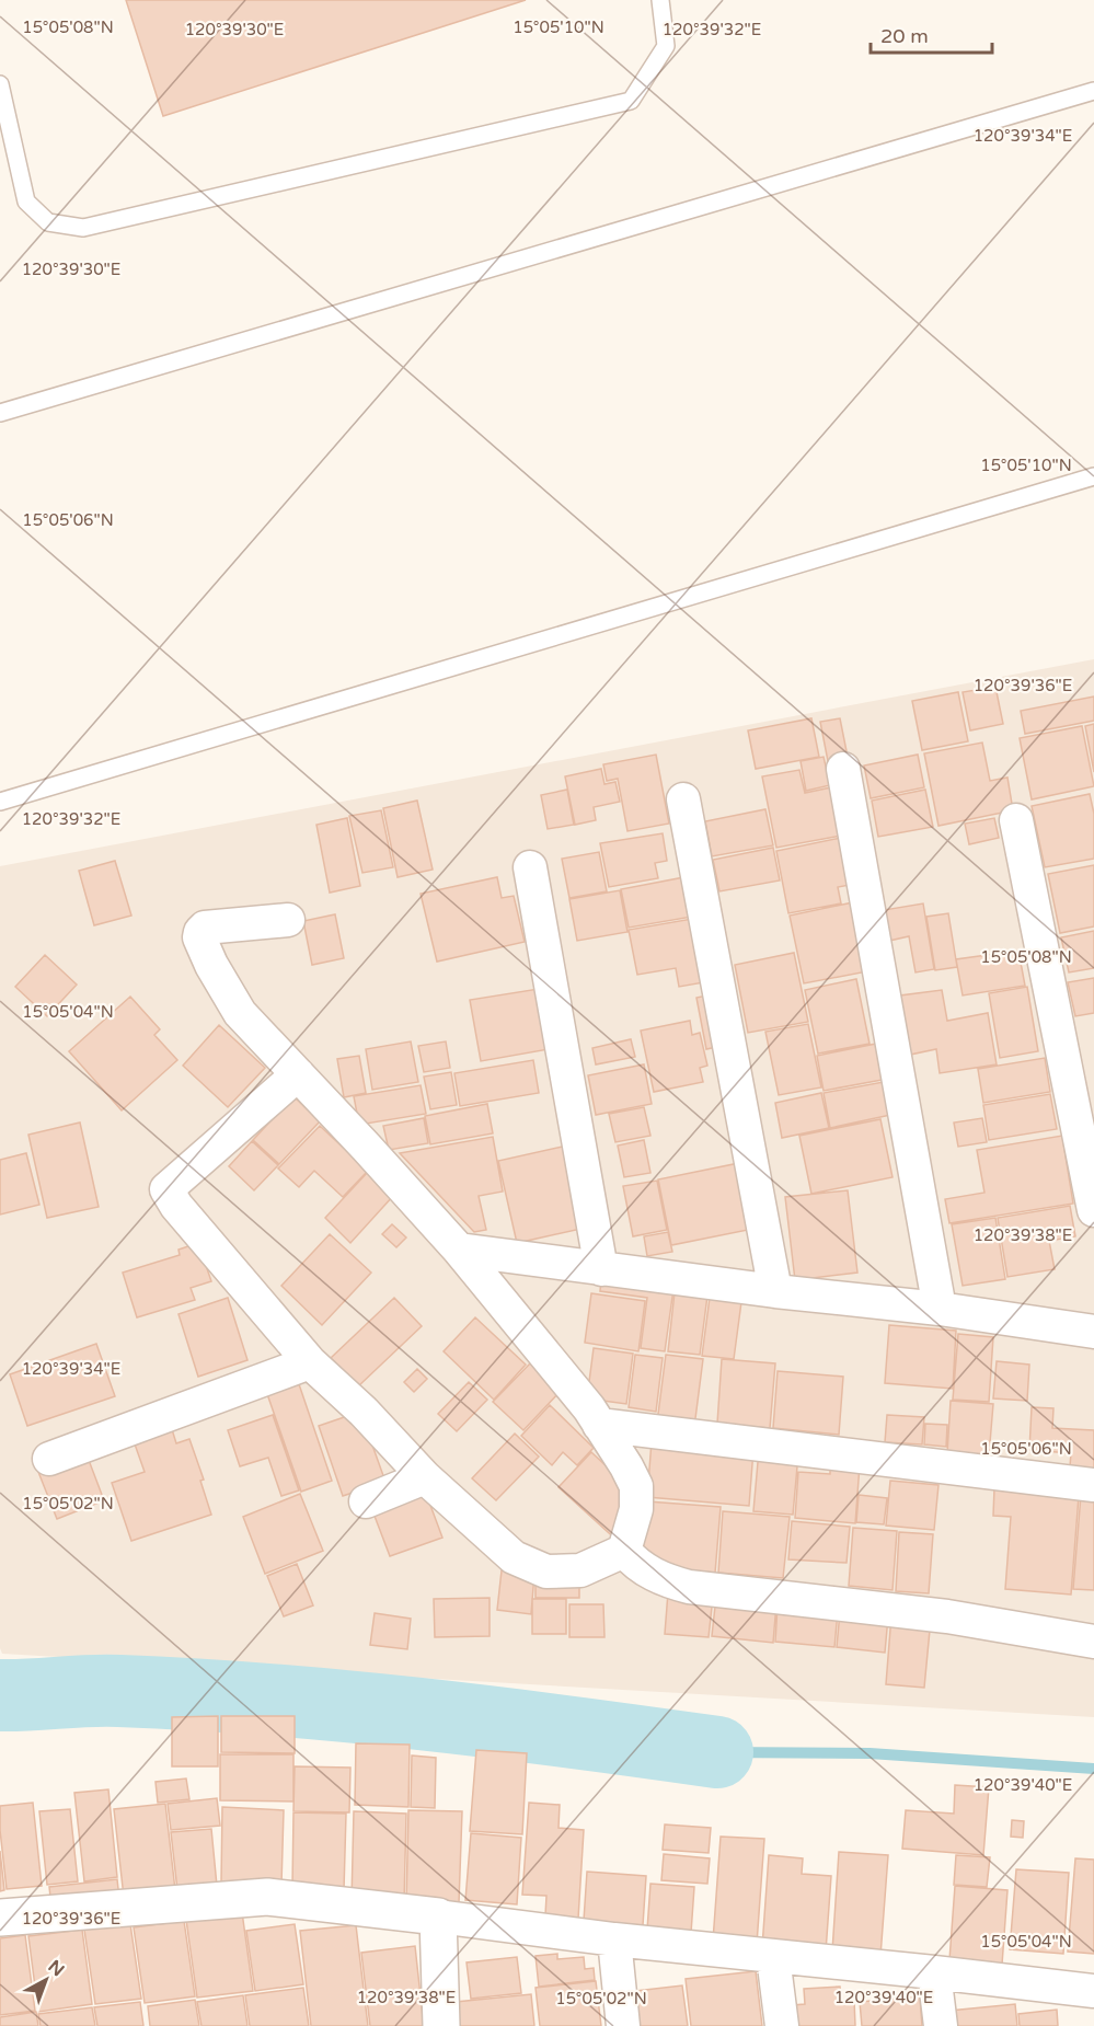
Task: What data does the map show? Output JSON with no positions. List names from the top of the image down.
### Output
{
  "scale_bar": "20 m",
  "north": "top right",
  "coordinates": [
    "15°05'10\"N",
    "15°05'08\"N",
    "120°39'30\"E",
    "120°39'32\"E",
    "120°39'34\"E",
    "15°05'06\"N",
    "120°39'36\"E",
    "15°05'04\"N",
    "120°39'38\"E",
    "15°05'02\"N",
    "120°39'40\"E"
  ]
}
